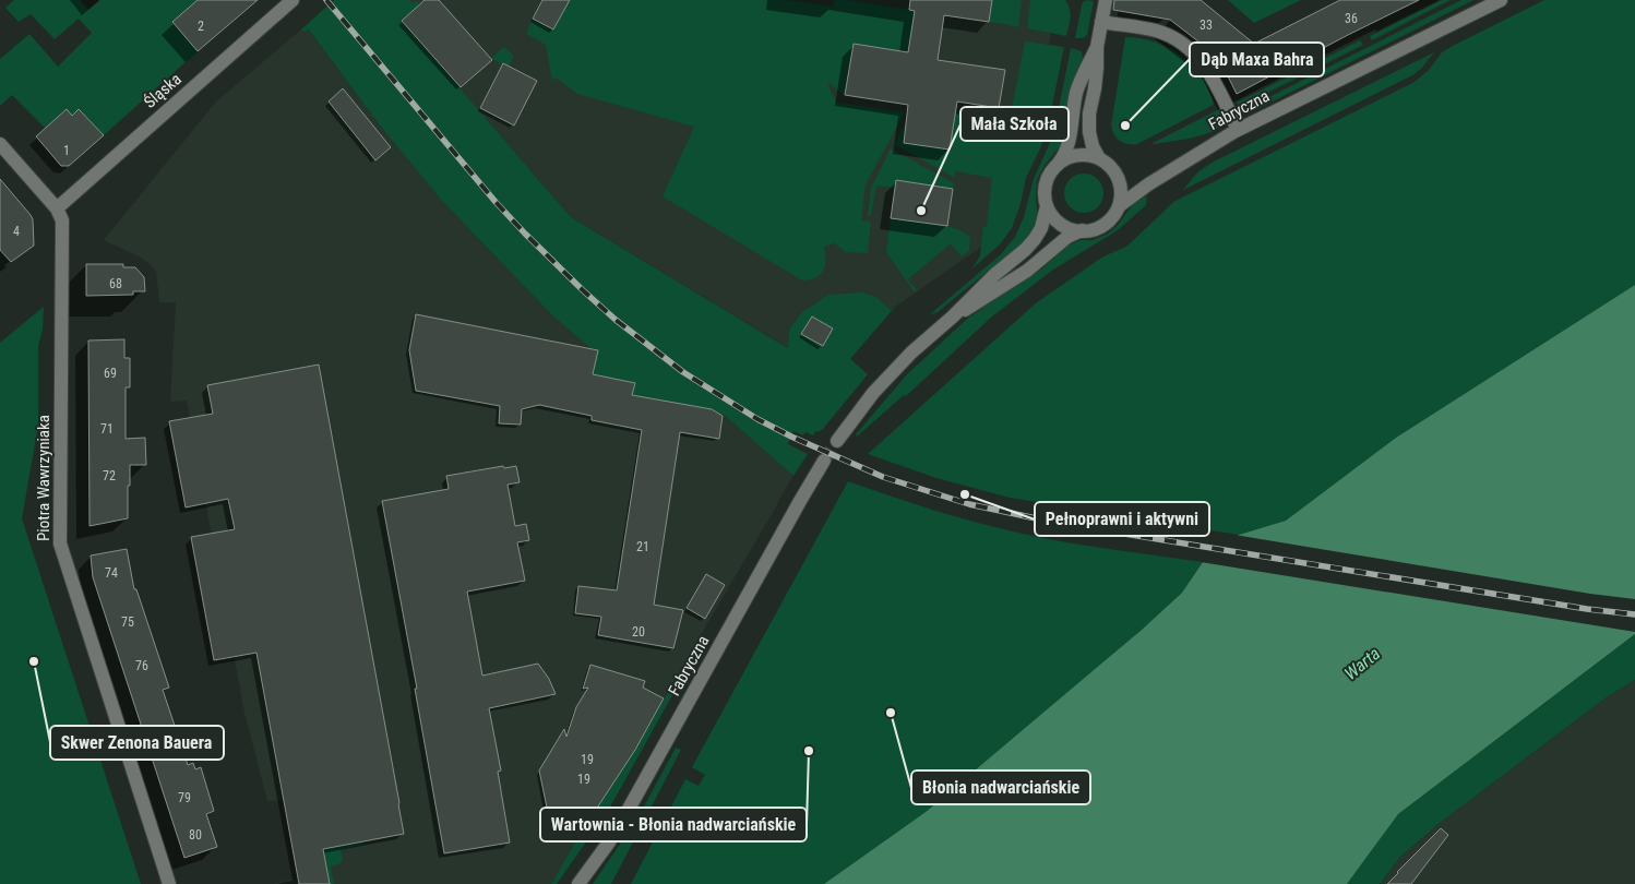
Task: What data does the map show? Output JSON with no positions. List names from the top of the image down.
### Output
{
  "streets": {
    "street": ["Śląska", "Fabryczna", "Piotra Wawrzyniaka"]
  },
  "crossings": [
    ["Śląska", "Piotra Wawrzyniaka"]
  ],
  "water": ["Warta"],
  "places": [
    "Dąb Maxa Bahra",
    "Mała Szkoła",
    "Pełnoprawni i aktywni",
    "Skwer Zenona Bauera",
    "Błonia nadwarciańskie",
    "Wartownia - Błonia nadwarciańskie"
  ],
  "house_numbers": [
    "36",
    "33",
    "2",
    "1",
    "4",
    "68",
    "69",
    "71",
    "72",
    "21",
    "74",
    "75",
    "20",
    "76",
    "19",
    "19",
    "79",
    "80"
  ]
}
